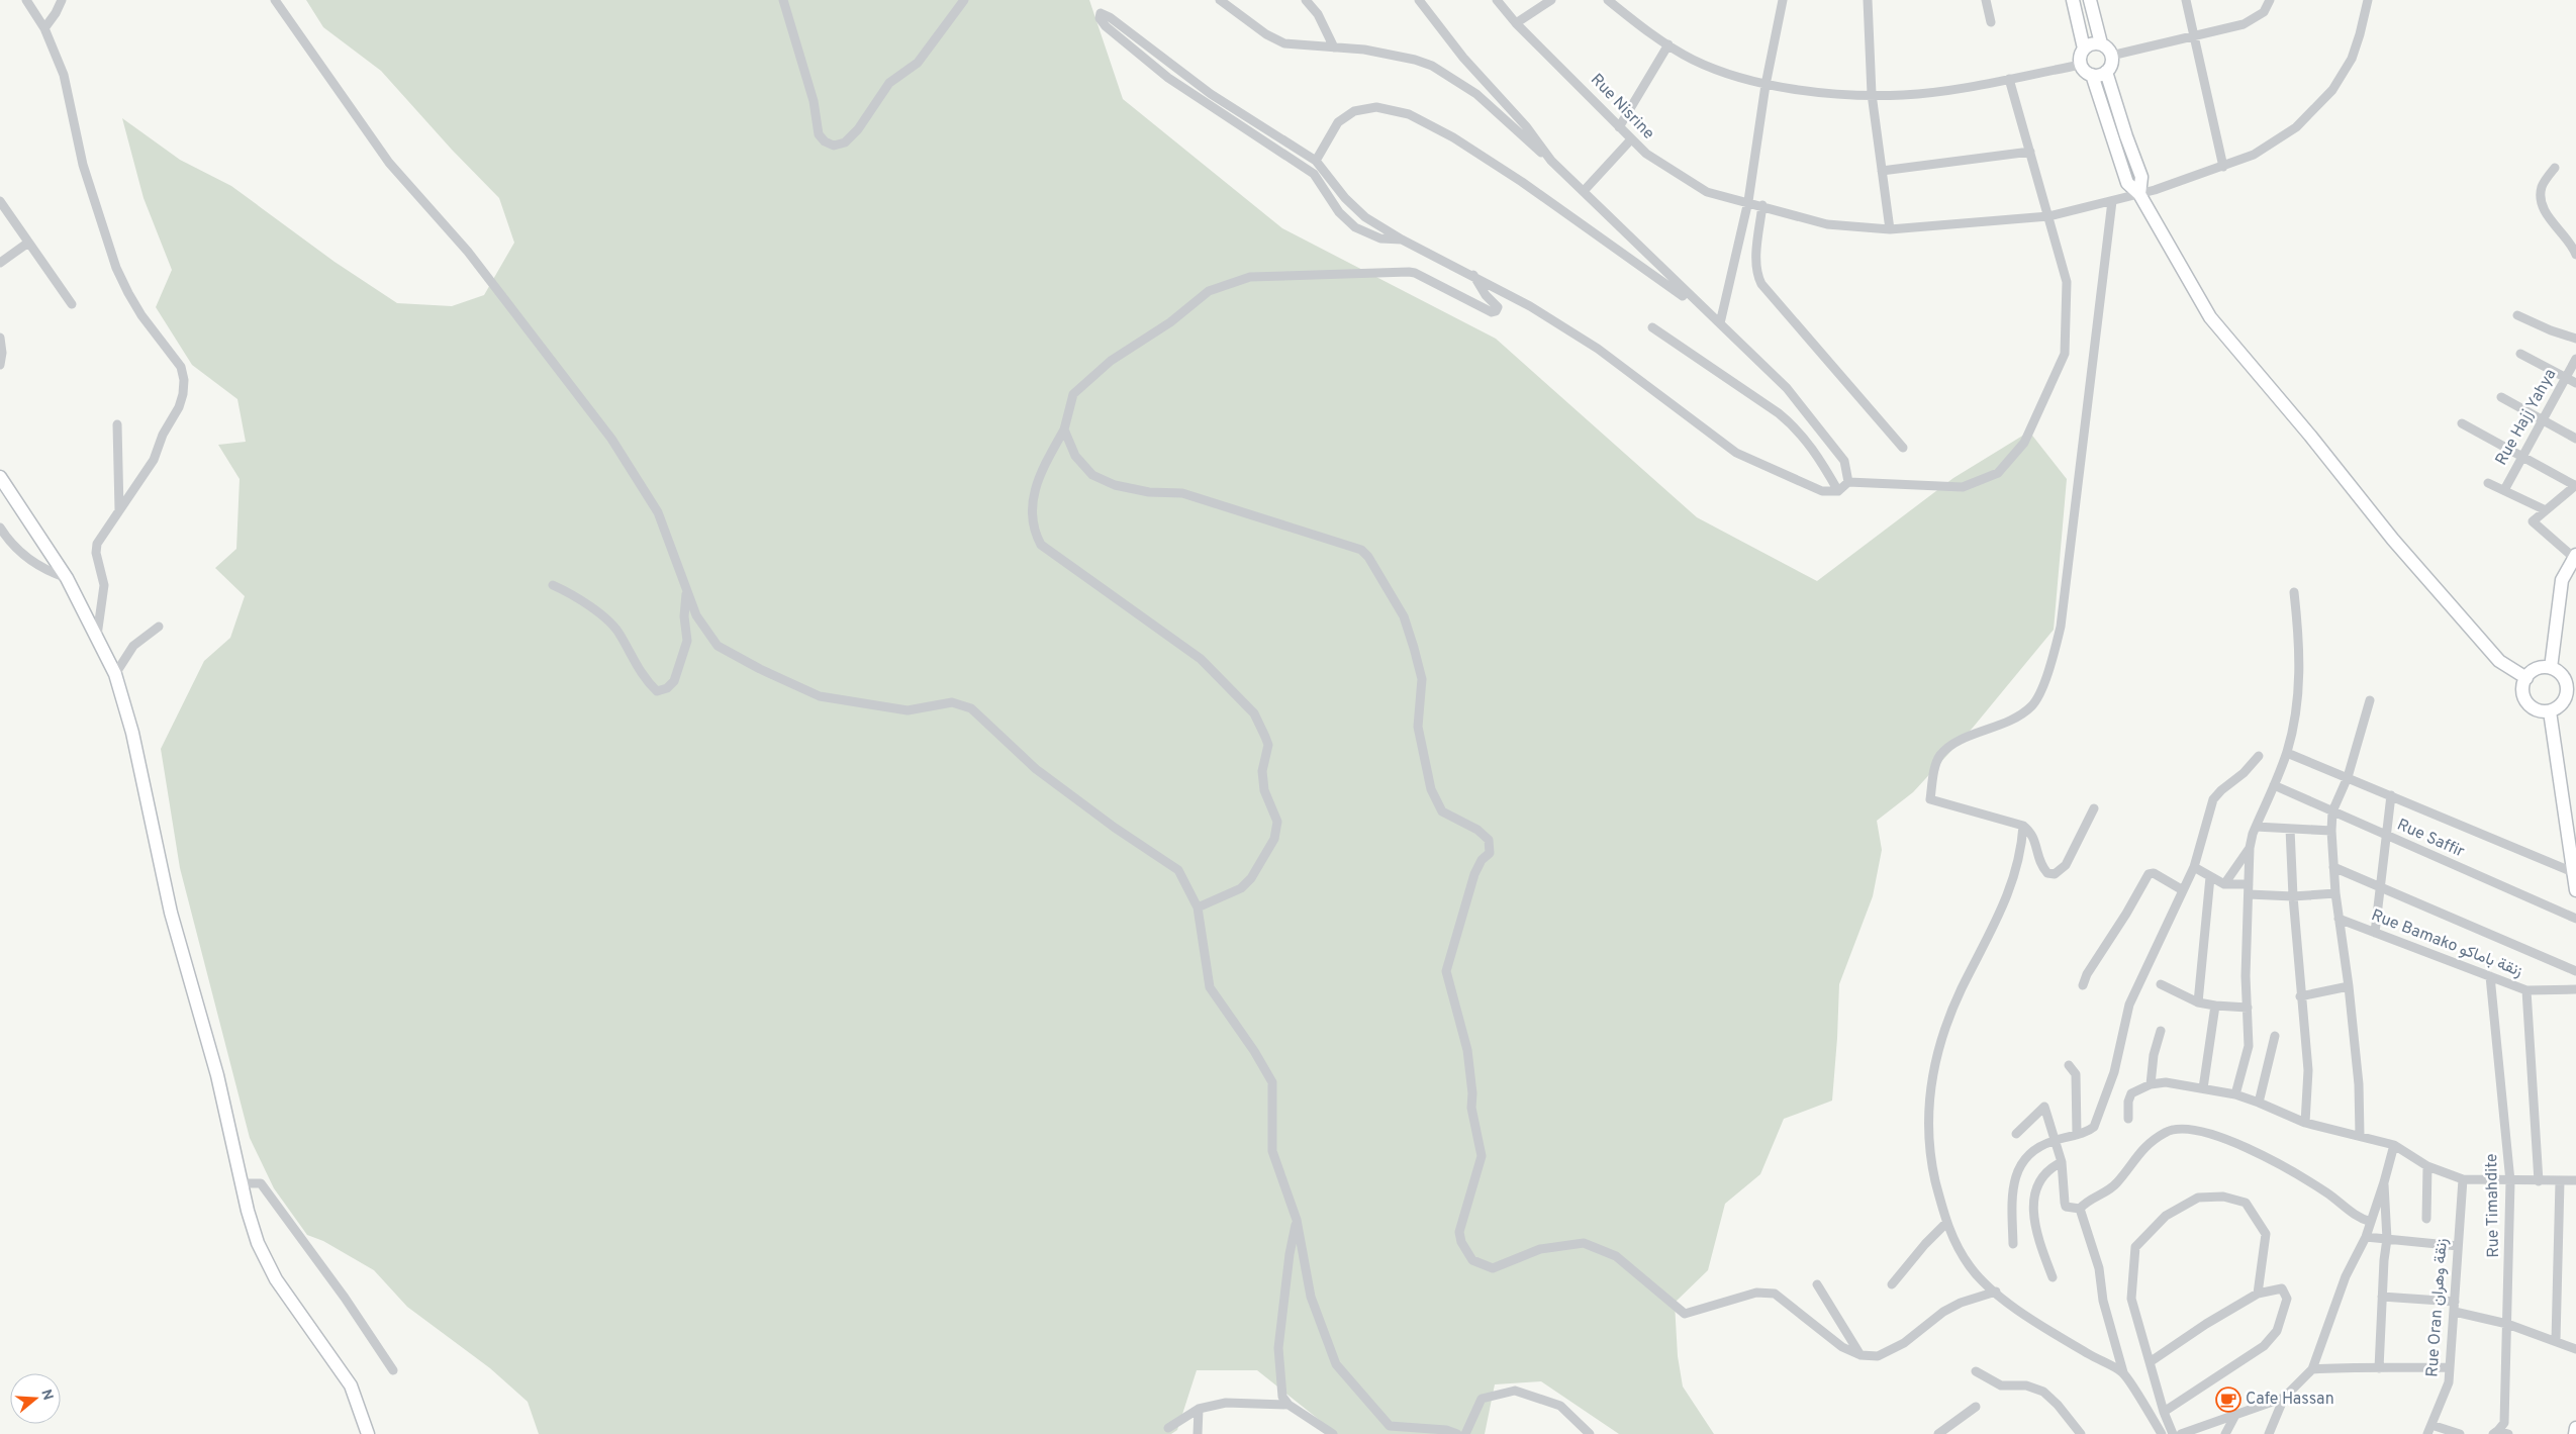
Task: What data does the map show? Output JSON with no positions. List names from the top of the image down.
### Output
{
  "streets": {
    "street": [
      "Rue Nisrine",
      "Rue Hajj Yahya",
      "Rue Saffir",
      "Rue Bamako زنقة باماكو",
      "Rue Timahdite",
      "Rue Oran زنقة وهران"
    ]
  },
  "crossings": [
    ["Rue Bamako زنقة باماكو", "Rue Timahdite"]
  ],
  "places": {
    "cafe": ["Cafe Hassan"]
  },
  "north": "right"
}
